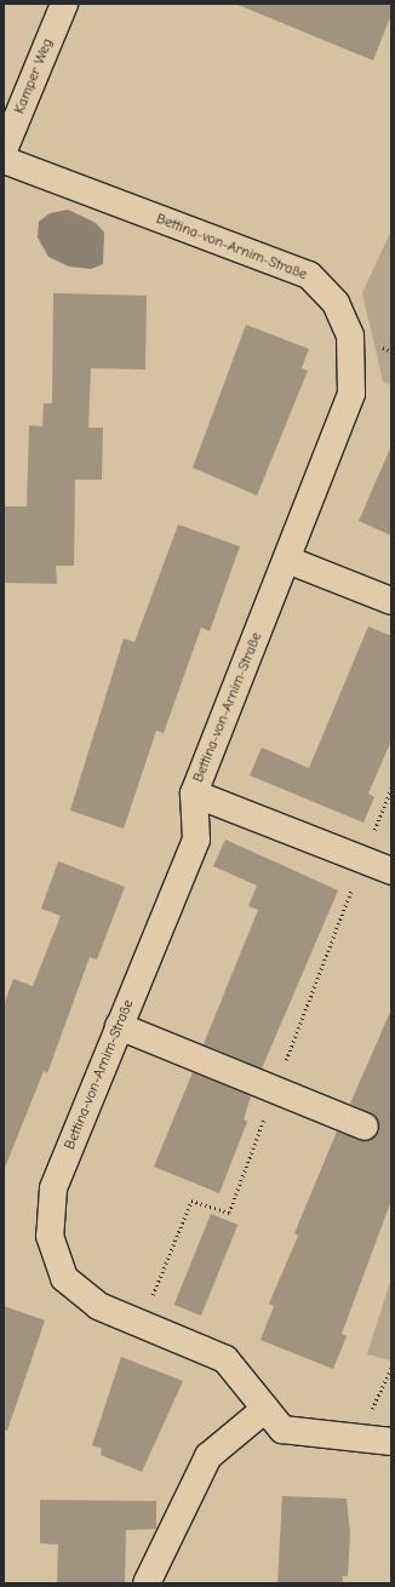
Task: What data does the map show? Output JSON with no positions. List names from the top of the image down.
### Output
{
  "streets": {
    "street": ["Kamper Weg", "Bettina-von-Arnim-Straße"]
  }
}
